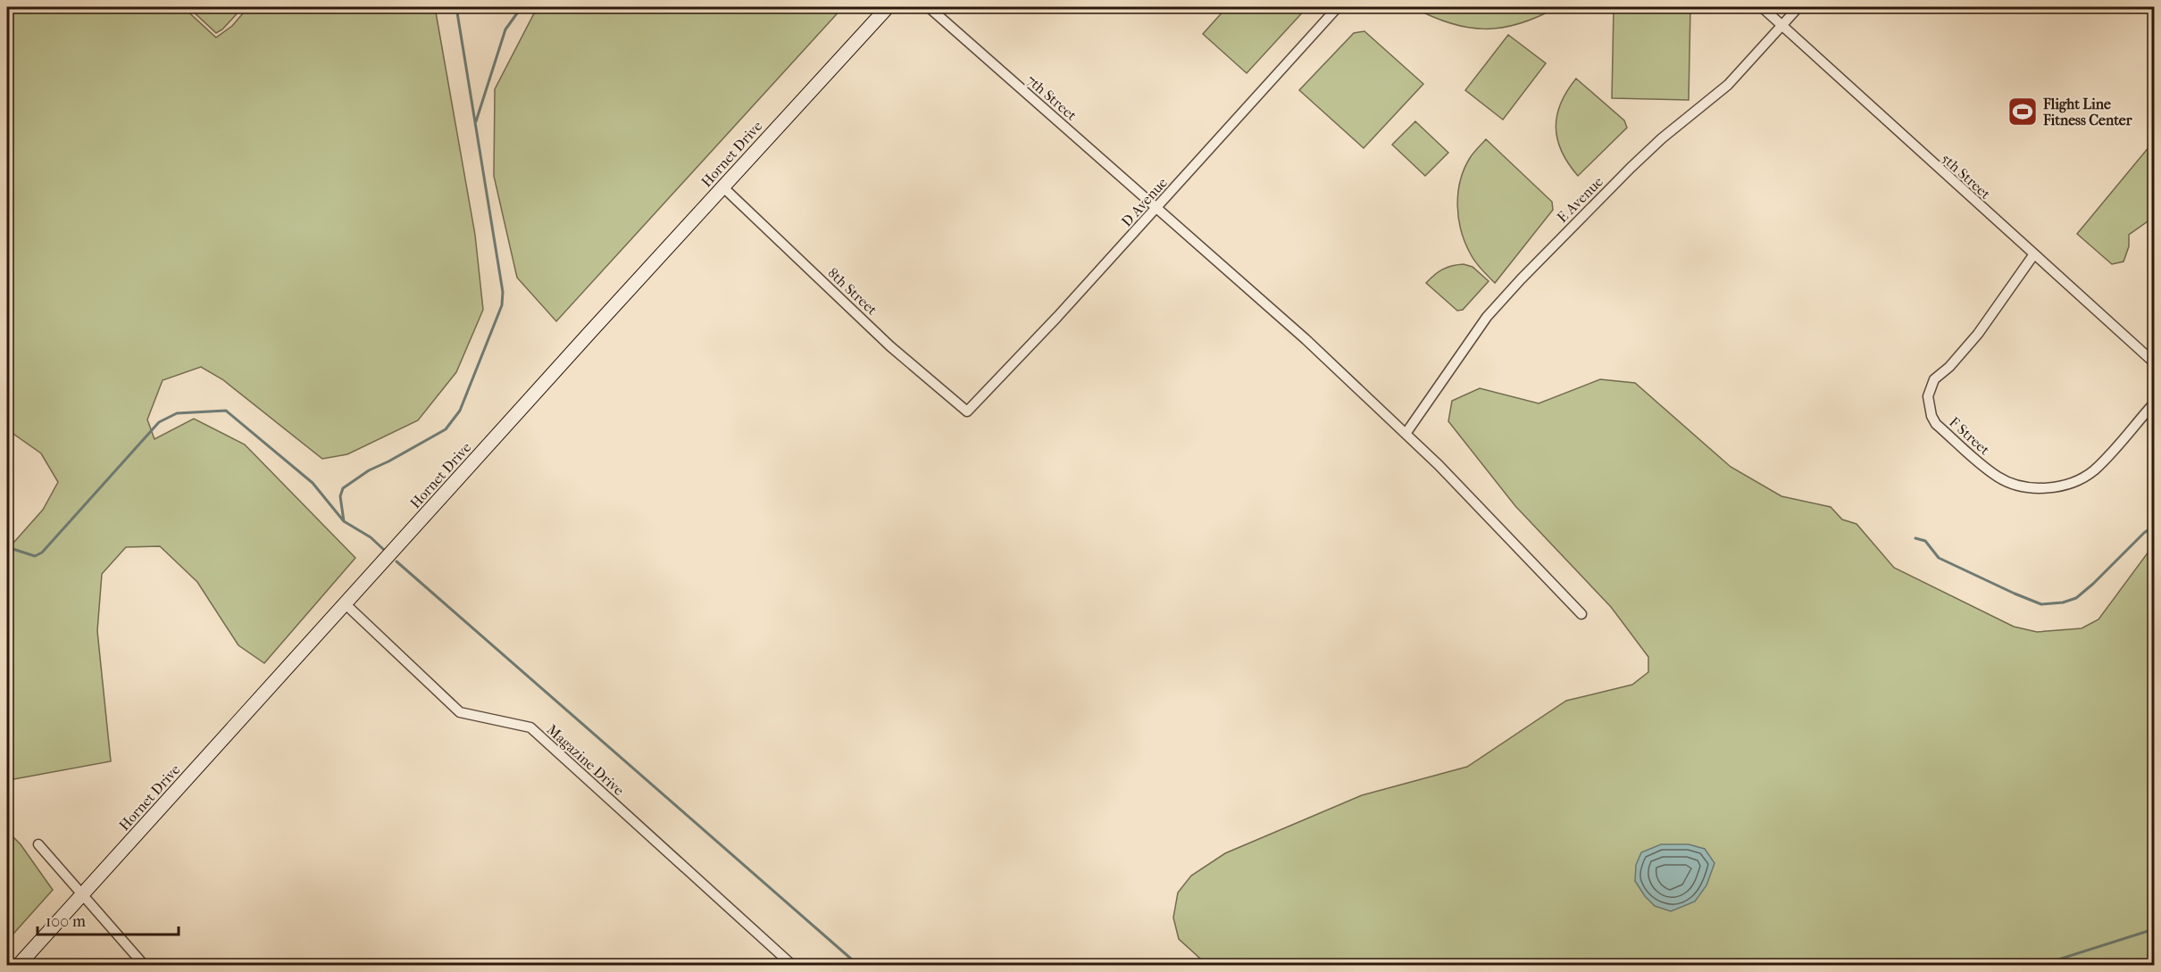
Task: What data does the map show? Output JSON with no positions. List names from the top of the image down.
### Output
{
  "streets": {
    "main road": ["Hornet Drive"],
    "street": [
      "7th Street",
      "5th Street",
      "E Avenue",
      "D Avenue",
      "8th Street",
      "F Street",
      "Magazine Drive"
    ]
  },
  "crossings": [
    ["7th Street", "E Avenue"],
    ["7th Street", "D Avenue"],
    ["Hornet Drive", "8th Street"],
    ["Hornet Drive", "Magazine Drive"],
    ["5th Street", "E Avenue"],
    ["5th Street", "F Street"],
    ["D Avenue", "8th Street"]
  ],
  "places": {
    "sports": ["Flight Line Fitness Center"]
  },
  "scale_bar": "100 m"
}
